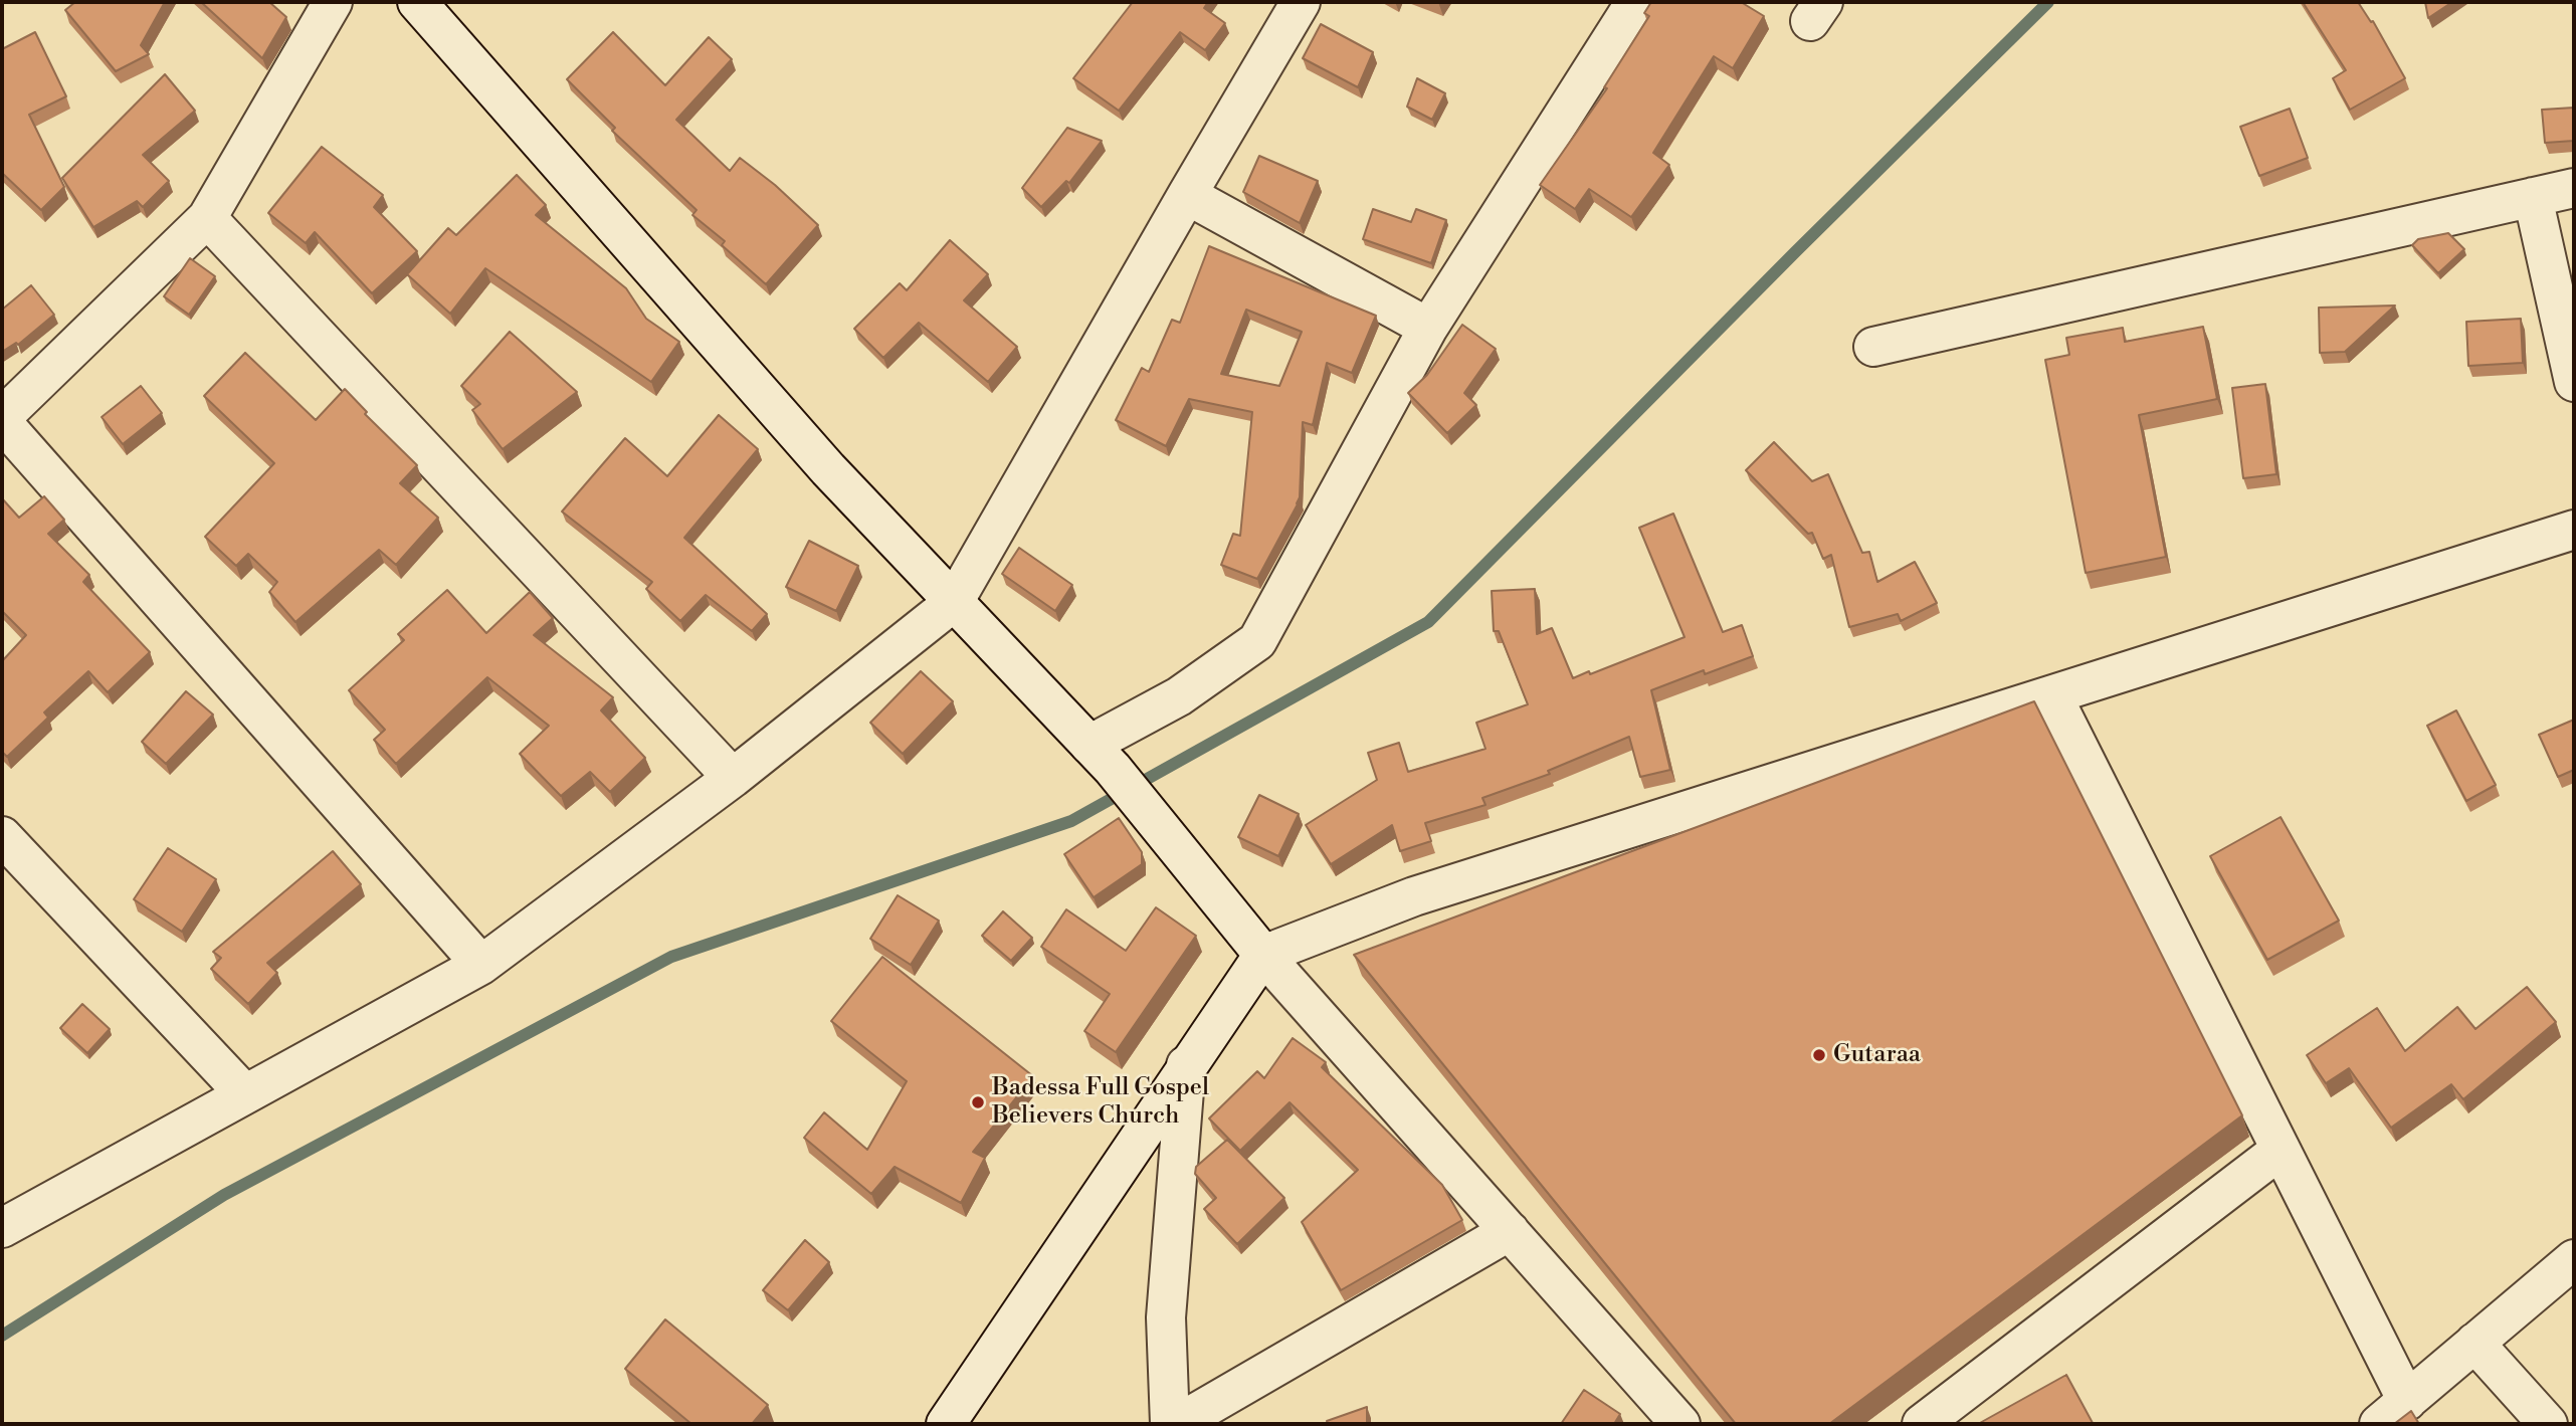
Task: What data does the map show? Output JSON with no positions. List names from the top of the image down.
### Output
{
  "places": ["Gutaraa", "Badessa Full Gospel Believers Church"]
}
